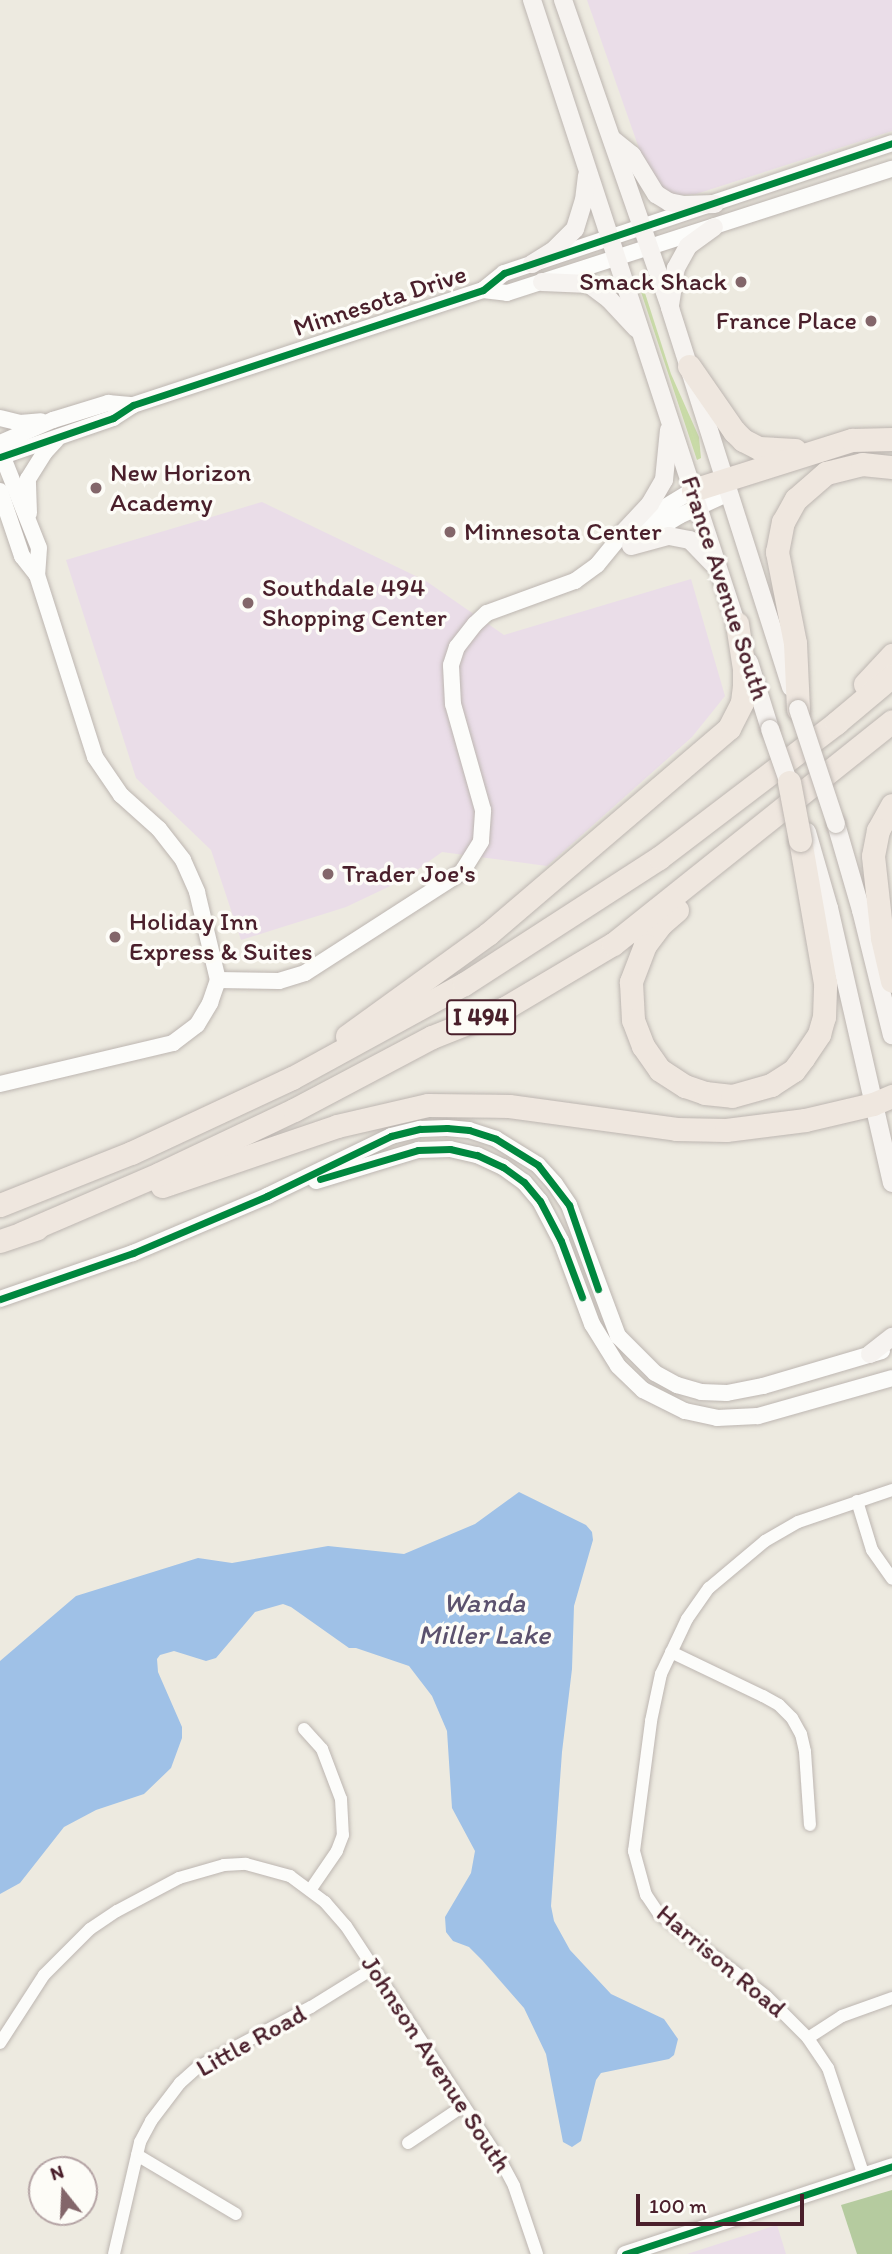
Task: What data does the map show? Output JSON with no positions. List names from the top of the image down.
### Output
{
  "streets": {
    "highway": ["I 494"],
    "main road": ["France Avenue South"],
    "street": [
      "Minnesota Drive",
      "Harrison Road",
      "Little Road",
      "Johnson Avenue South"
    ]
  },
  "crossings": [
    ["Minnesota Drive", "France Avenue South"],
    ["Little Road", "Johnson Avenue South"]
  ],
  "water": ["Wanda Miller Lake"],
  "places": [
    "Smack Shack",
    "France Place",
    "New Horizon Academy",
    "Minnesota Center",
    "Southdale 494 Shopping Center",
    "Trader Joe's",
    "Holiday Inn Express & Suites"
  ],
  "scale_bar": "100 m",
  "north": "top"
}
